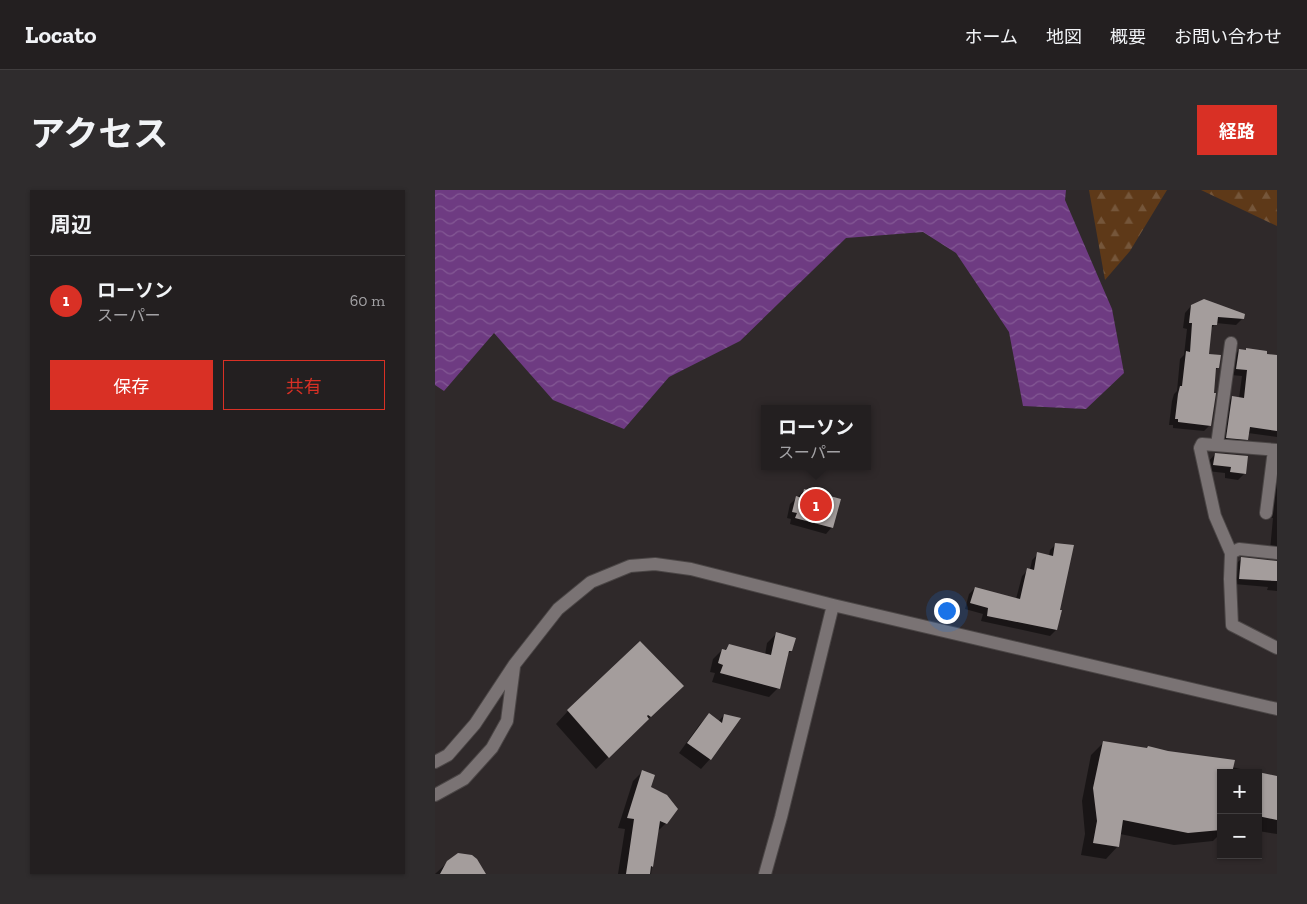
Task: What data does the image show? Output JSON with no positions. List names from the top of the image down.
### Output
{
  "page": {
    "header": "Locato",
    "nav": [
      "ホーム",
      "地図",
      "概要",
      "お問い合わせ"
    ],
    "title": "アクセス",
    "buttons": [
      "経路",
      ["保存", "共有"]
    ],
    "heading": "周辺",
    "list": [
      {
        "mark": "1",
        "name": "ローソン",
        "note": "スーパー",
        "value": "60 m"
      }
    ],
    "popup": ["ローソン", "スーパー"],
    "pins": "1",
    "map_buttons": ["+", "−"]
  }
}
